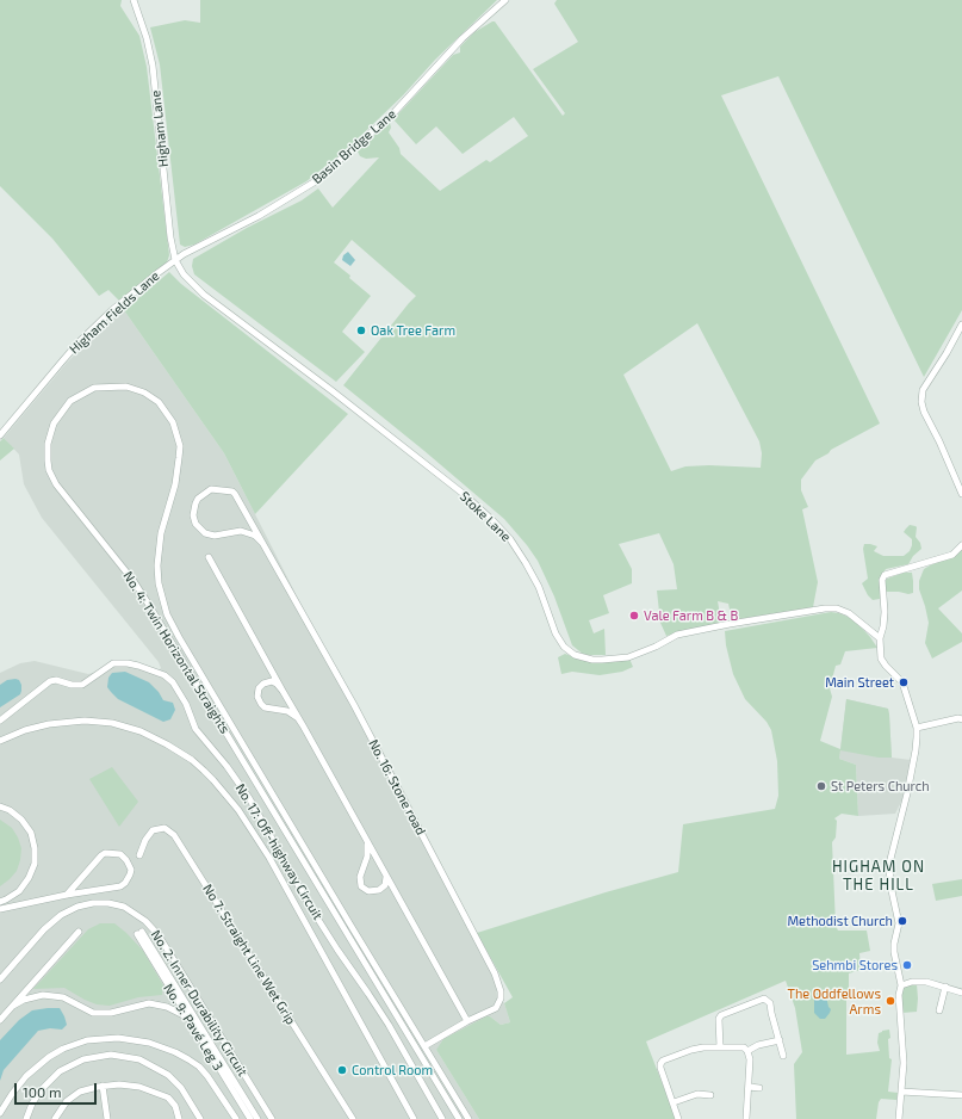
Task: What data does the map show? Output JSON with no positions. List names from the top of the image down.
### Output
{
  "streets": {
    "street": [
      "Higham Lane",
      "Basin Bridge Lane",
      "Higham Fields Lane",
      "Stoke Lane",
      "No. 4: Twin Horizontal Straights",
      "No. 16: Stone road",
      "No. 17: Off-highway Circuit",
      "No 7: Straight Line Wet Grip",
      "No. 2: Inner Durability Circuit",
      "No. 9: Pavé Leg 3"
    ]
  },
  "crossings": [
    ["Higham Lane", "Basin Bridge Lane"],
    ["Higham Lane", "Higham Fields Lane"],
    ["Higham Lane", "Stoke Lane"],
    ["Basin Bridge Lane", "Higham Fields Lane"],
    ["Basin Bridge Lane", "Stoke Lane"],
    ["Higham Fields Lane", "Stoke Lane"]
  ],
  "districts": ["HIGHAM ON THE HILL"],
  "places": [
    "Oak Tree Farm",
    "Vale Farm B & B",
    "Main Street",
    "St Peters Church",
    "Methodist Church",
    "Sehmbi Stores",
    "The Oddfellows Arms",
    "Control Room"
  ],
  "scale_bar": "100 m"
}
